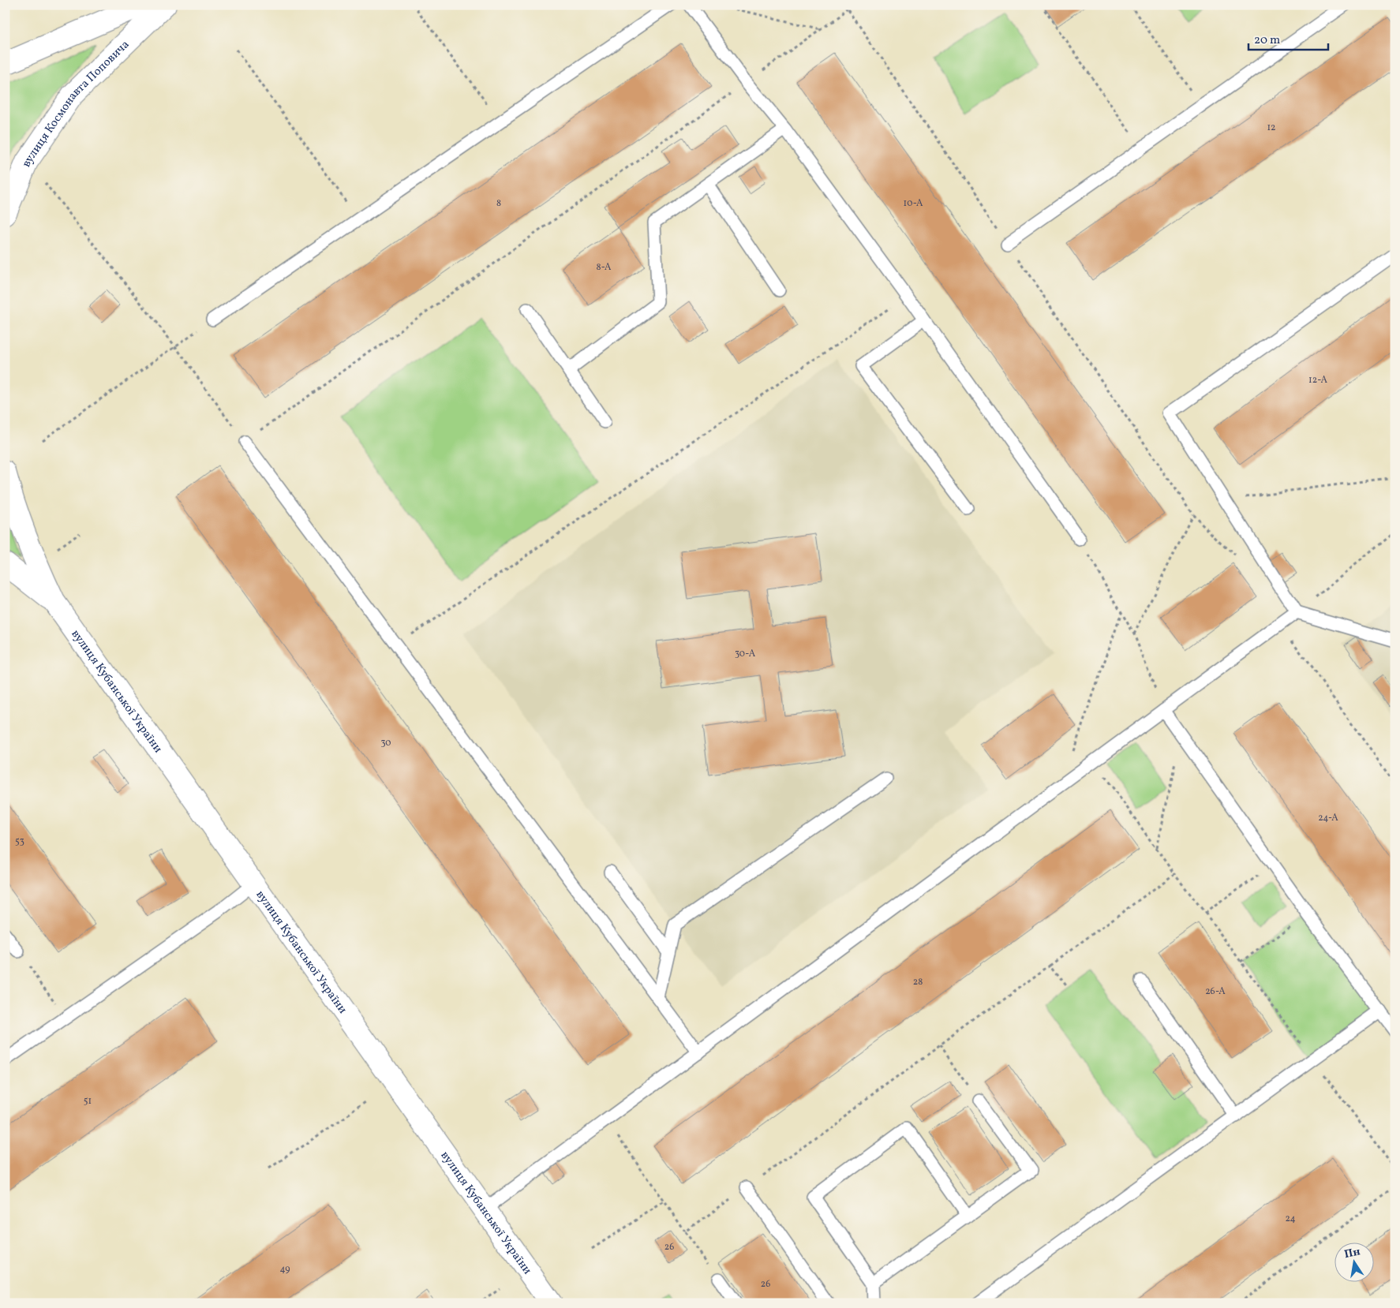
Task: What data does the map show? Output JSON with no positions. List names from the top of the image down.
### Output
{
  "streets": {
    "street": ["вулиця Космонавта Поповича", "вулиця Кубанської України"]
  },
  "house_numbers": [
    "12",
    "8",
    "10-А",
    "8-А",
    "12-А",
    "30-А",
    "30",
    "24-А",
    "53",
    "28",
    "26-А",
    "51",
    "24",
    "26",
    "49",
    "26"
  ],
  "scale_bar": "20 m",
  "north": "top"
}
